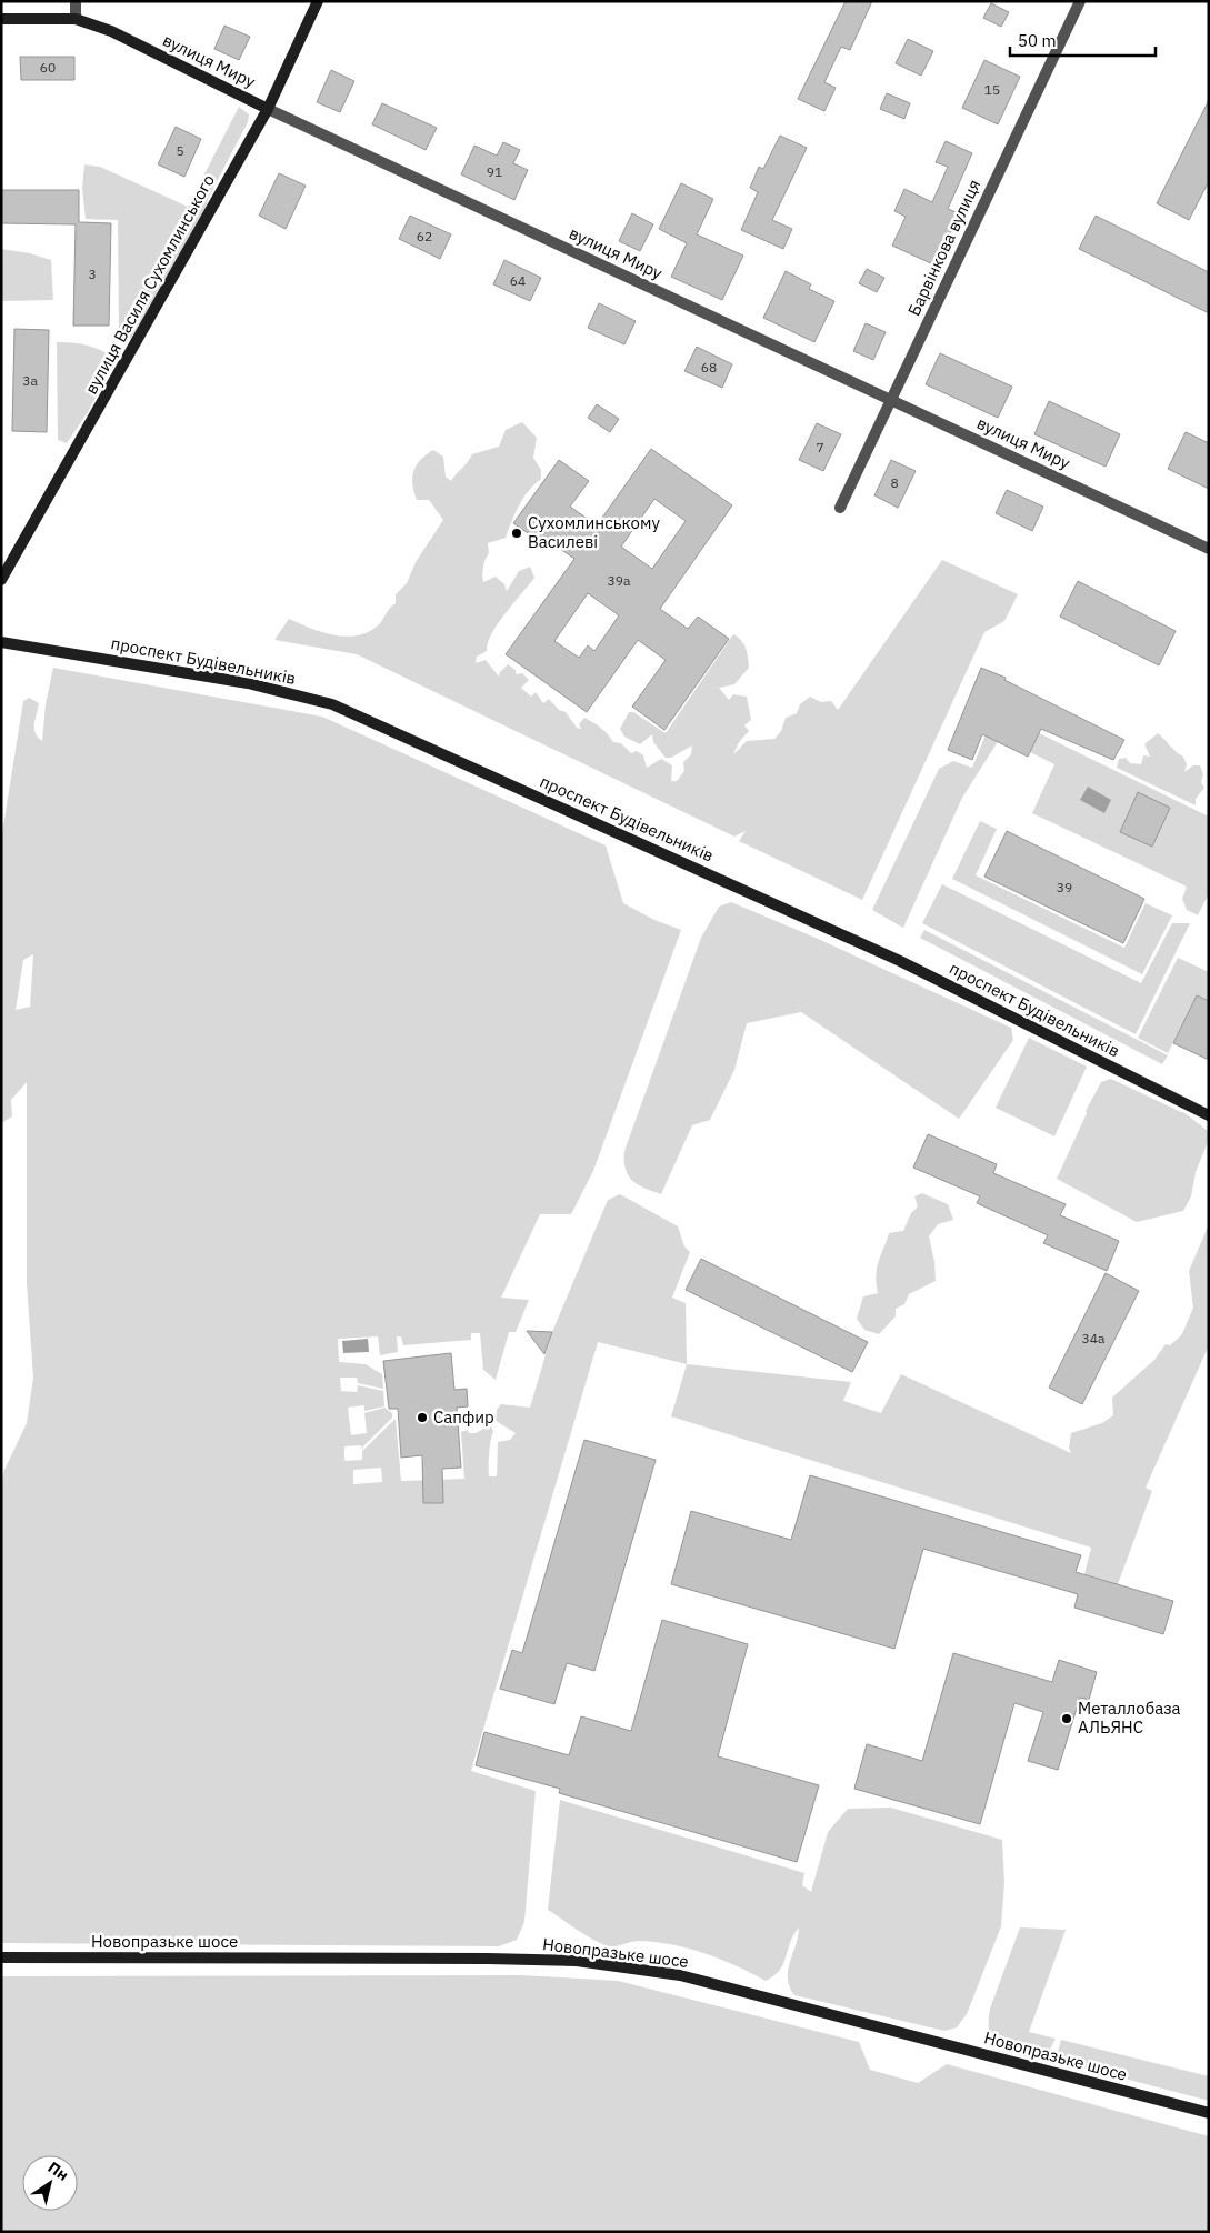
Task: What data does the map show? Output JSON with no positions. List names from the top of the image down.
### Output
{
  "streets": {
    "street": [
      "вулиця Миру",
      "Барвінкова вулиця",
      "вулиця Василя Сухомлинського",
      "проспект Будівельників",
      "Новопразьке шосе"
    ]
  },
  "crossings": [
    ["вулиця Миру", "Барвінкова вулиця"],
    ["вулиця Миру", "вулиця Василя Сухомлинського"]
  ],
  "places": ["Сухомлинському Василеві", "Сапфир", "Металлобаза АЛЬЯНС"],
  "house_numbers": [
    "60",
    "15",
    "5",
    "91",
    "62",
    "3",
    "64",
    "68",
    "3а",
    "7",
    "8",
    "39а",
    "39",
    "34а"
  ],
  "scale_bar": "50 m",
  "north": "top right"
}
